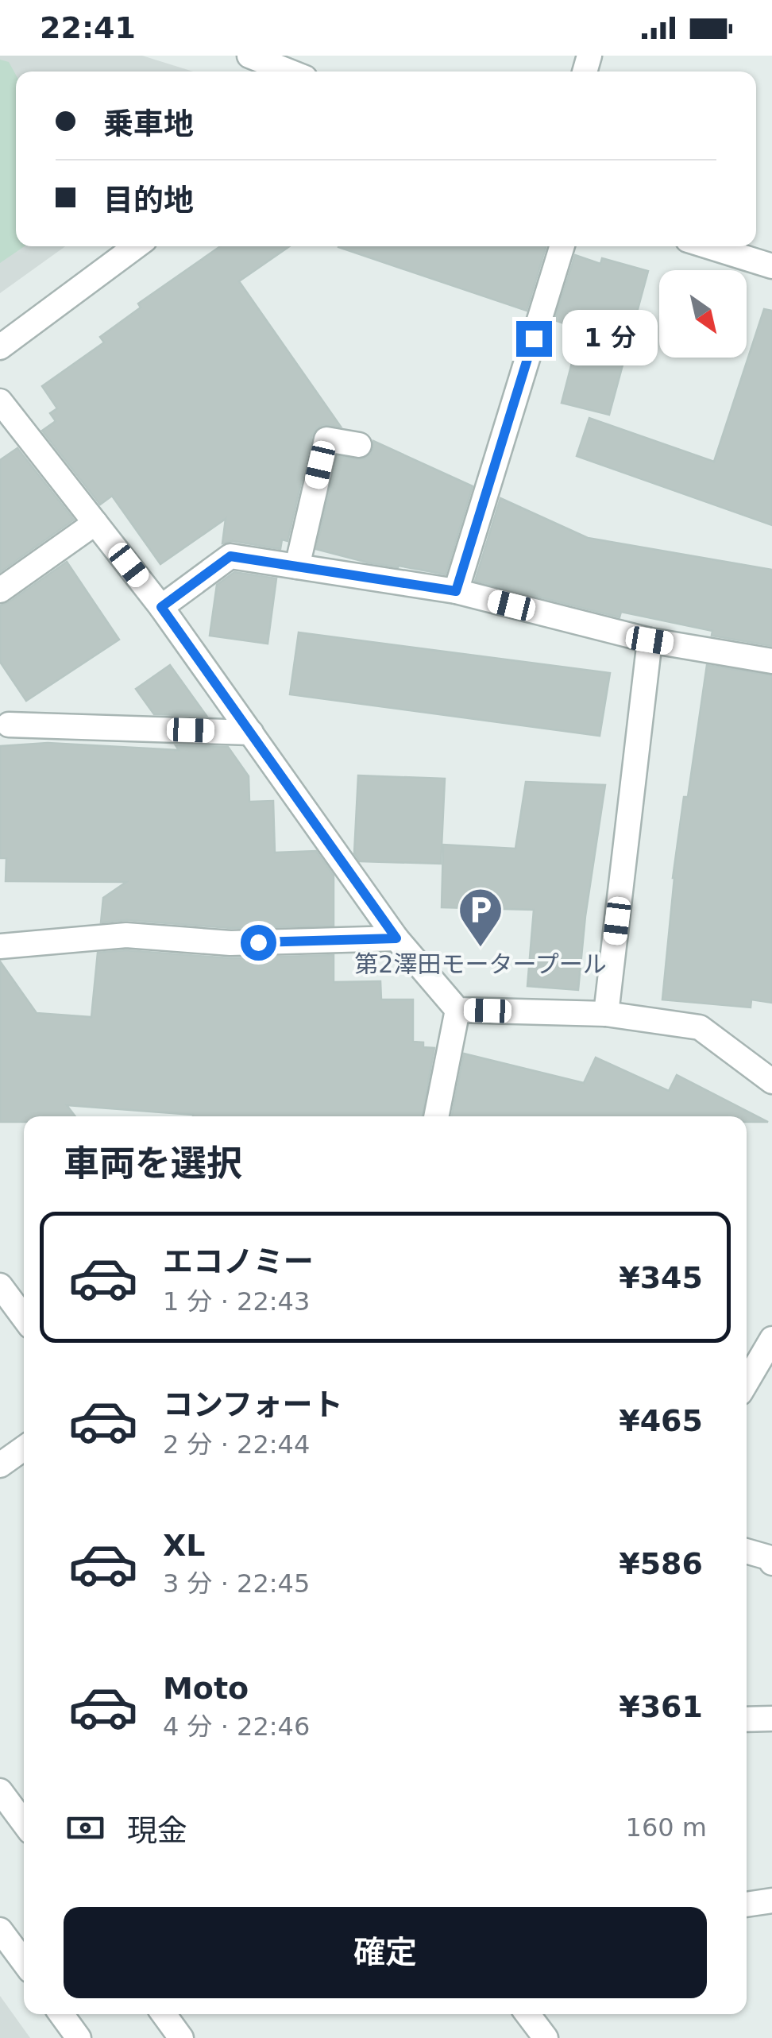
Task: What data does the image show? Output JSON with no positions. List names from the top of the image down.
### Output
{
  "places": {
    "parking": ["第2澤田モータープール"]
  },
  "north": "bottom right",
  "page": {
    "status": "22:41",
    "banner": ["乗車地", "目的地"],
    "bubble": "1 分",
    "heading": "車両を選択",
    "list": [
      {
        "name": "エコノミー",
        "note": "1 分 · 22:43",
        "value": "¥345"
      },
      {
        "name": "コンフォート",
        "note": "2 分 · 22:44",
        "value": "¥465"
      },
      {
        "name": "XL",
        "note": "3 分 · 22:45",
        "value": "¥586"
      },
      {
        "name": "Moto",
        "note": "4 分 · 22:46",
        "value": "¥361"
      }
    ],
    "pay": ["現金", "160 m"],
    "buttons": "確定"
  }
}
